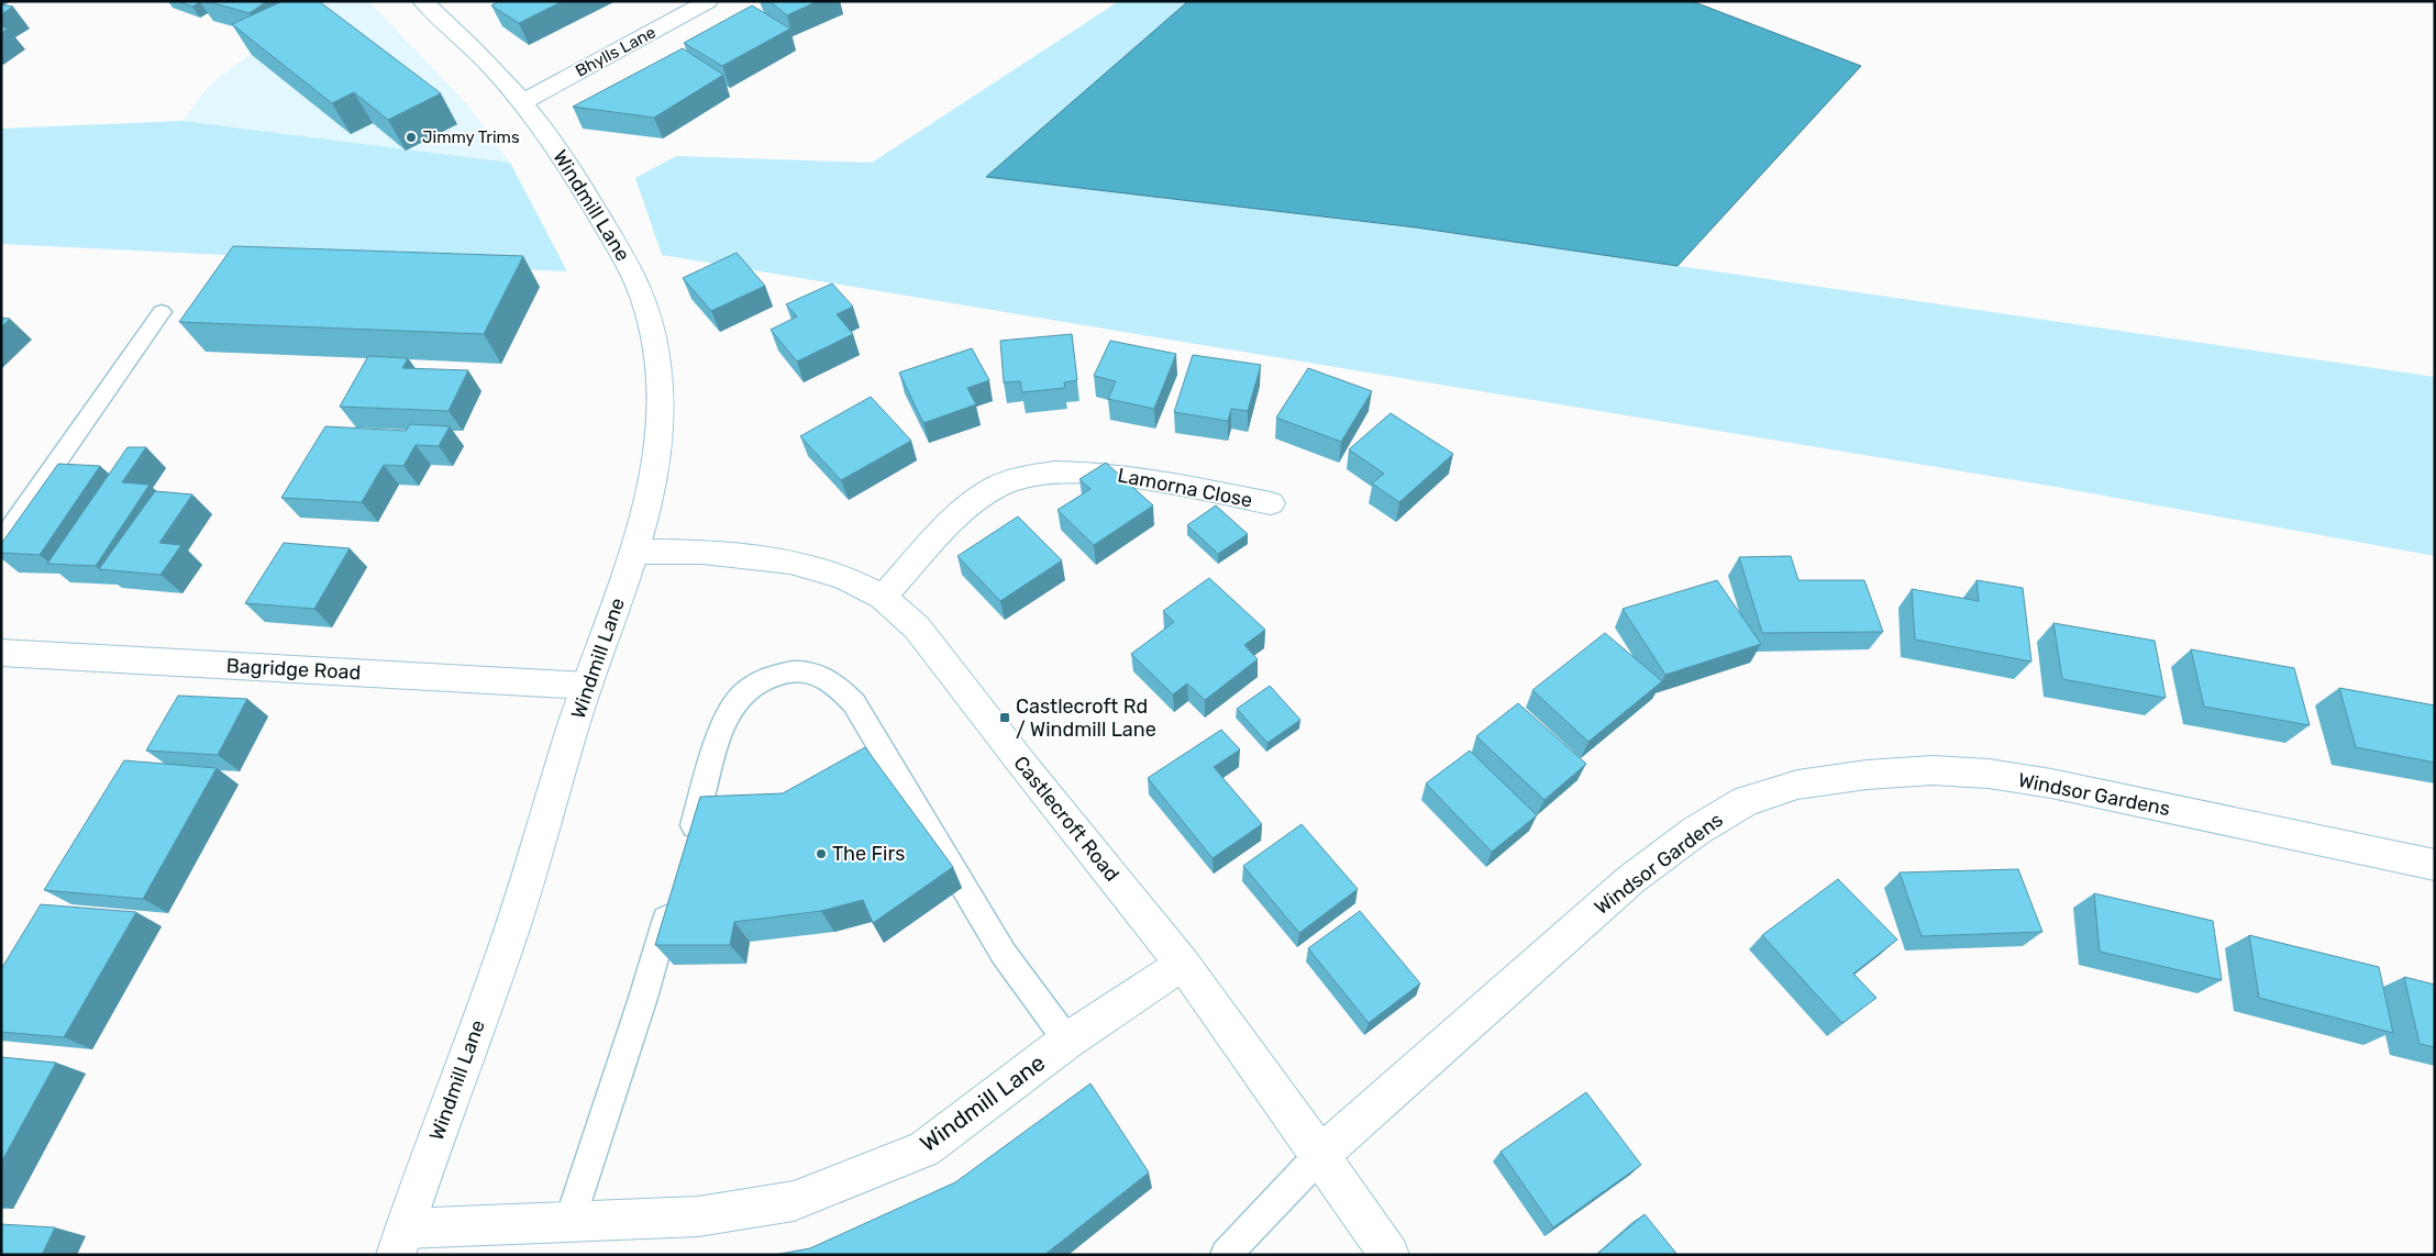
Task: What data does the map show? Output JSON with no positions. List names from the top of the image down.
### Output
{
  "streets": {
    "street": [
      "Bhylls Lane",
      "Windmill Lane",
      "Lamorna Close",
      "Bagridge Road",
      "Windsor Gardens",
      "Castlecroft Road"
    ]
  },
  "crossings": [
    ["Bhylls Lane", "Windmill Lane"],
    ["Windmill Lane", "Bagridge Road"],
    ["Windmill Lane", "Castlecroft Road"],
    ["Lamorna Close", "Castlecroft Road"],
    ["Windsor Gardens", "Castlecroft Road"]
  ],
  "places": {
    "other": ["Jimmy Trims", "The Firs"],
    "transit": ["Castlecroft Rd / Windmill Lane"]
  }
}
